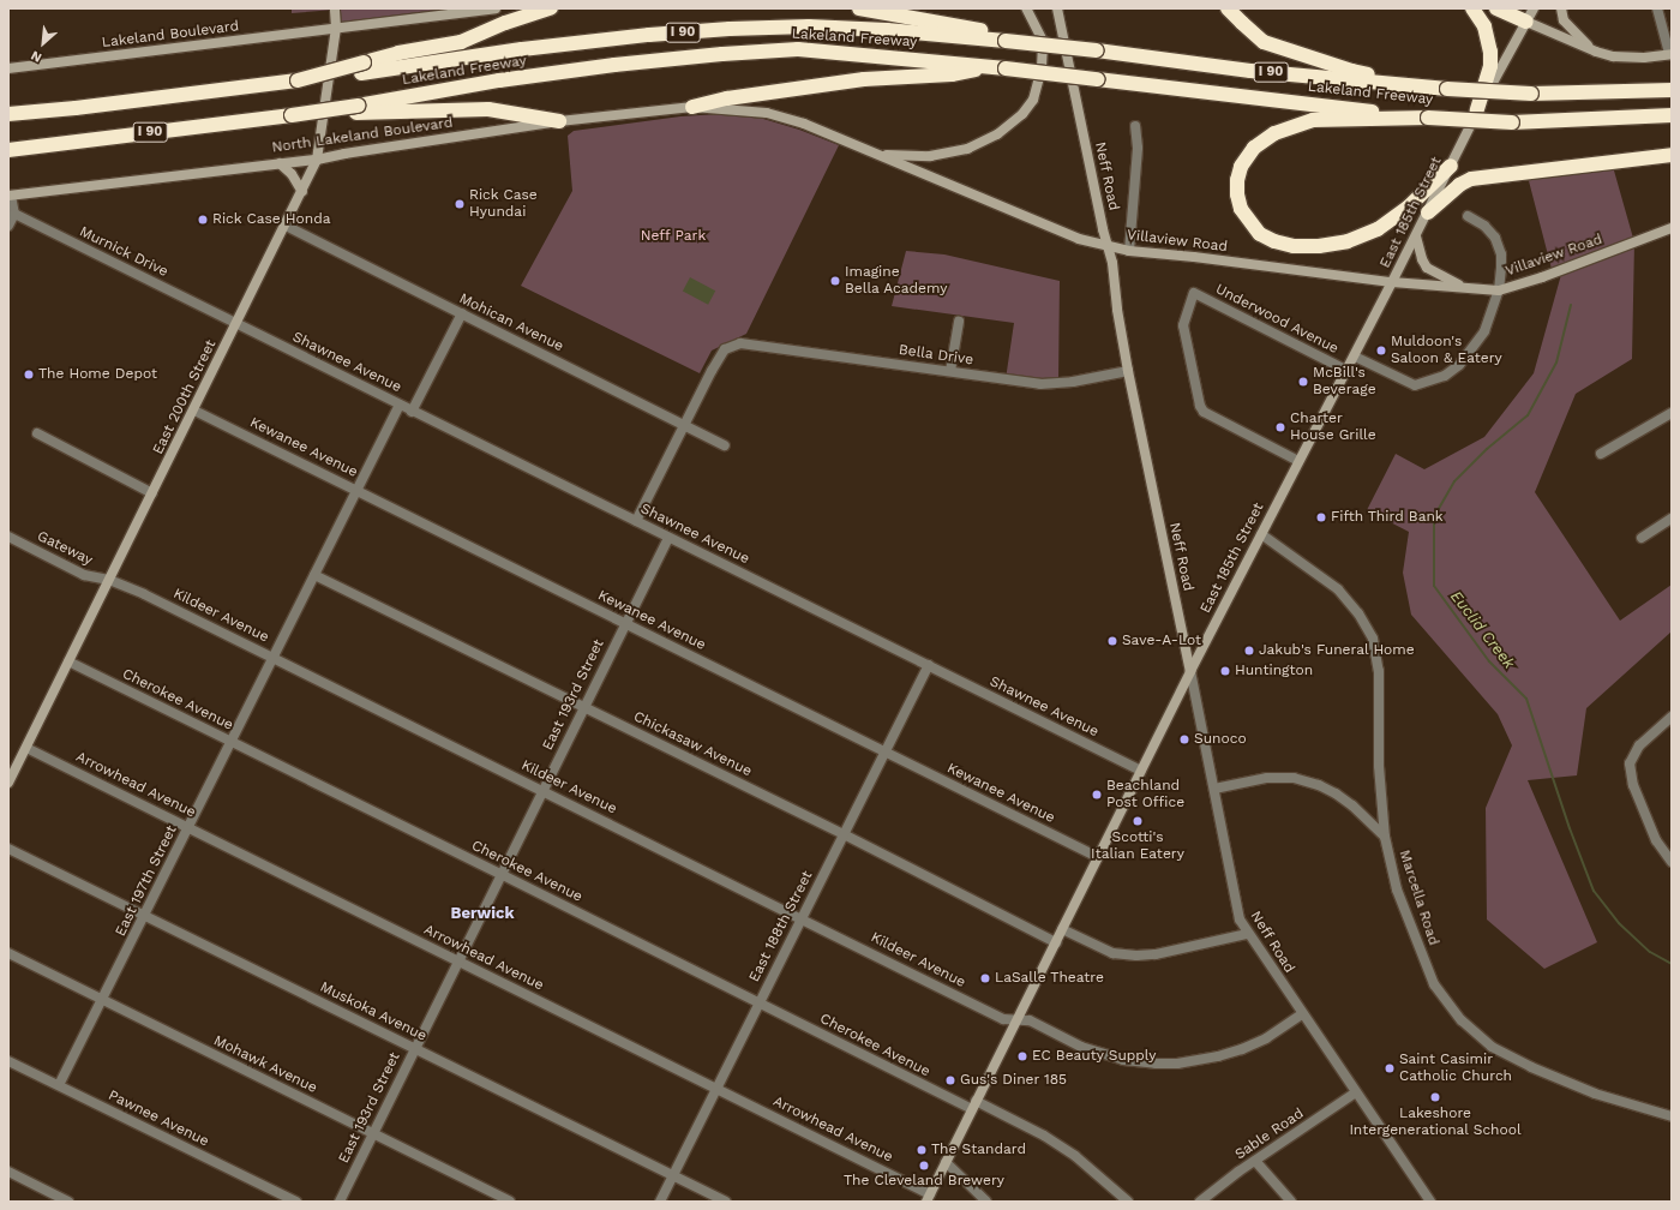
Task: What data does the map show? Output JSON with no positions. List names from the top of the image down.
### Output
{
  "streets": {
    "highway": ["I 90", "Lakeland Freeway"],
    "street": [
      "Lakeland Boulevard",
      "North Lakeland Boulevard",
      "Neff Road",
      "East 185th Street",
      "Villaview Road",
      "Murnick Drive",
      "Underwood Avenue",
      "Mohican Avenue",
      "Bella Drive",
      "Shawnee Avenue",
      "East 200th Street",
      "Kewanee Avenue",
      "Gateway",
      "Kildeer Avenue",
      "East 193rd Street",
      "Cherokee Avenue",
      "Chickasaw Avenue",
      "Arrowhead Avenue",
      "East 197th Street",
      "Marcella Road",
      "East 188th Street",
      "Muskoka Avenue",
      "Mohawk Avenue",
      "Pawnee Avenue",
      "Sable Road"
    ]
  },
  "crossings": [
    ["I 90", "Lakeland Freeway"],
    ["Lakeland Boulevard", "East 200th Street"],
    ["North Lakeland Boulevard", "Villaview Road"],
    ["North Lakeland Boulevard", "East 200th Street"],
    ["Neff Road", "East 185th Street"],
    ["Neff Road", "Villaview Road"],
    ["Neff Road", "Bella Drive"],
    ["Neff Road", "Kildeer Avenue"],
    ["Neff Road", "Sable Road"],
    ["East 185th Street", "Villaview Road"],
    ["East 185th Street", "Underwood Avenue"],
    ["East 185th Street", "Shawnee Avenue"],
    ["East 185th Street", "Kewanee Avenue"],
    ["East 185th Street", "Kildeer Avenue"],
    ["East 185th Street", "Cherokee Avenue"],
    ["East 185th Street", "Chickasaw Avenue"],
    ["East 185th Street", "Arrowhead Avenue"],
    ["East 185th Street", "Marcella Road"],
    ["Murnick Drive", "Shawnee Avenue"],
    ["Murnick Drive", "East 200th Street"],
    ["Mohican Avenue", "Bella Drive"],
    ["Mohican Avenue", "East 200th Street"],
    ["Shawnee Avenue", "East 200th Street"],
    ["Shawnee Avenue", "East 193rd Street"],
    ["Shawnee Avenue", "East 197th Street"],
    ["Shawnee Avenue", "East 188th Street"],
    ["East 200th Street", "Kewanee Avenue"],
    ["East 200th Street", "Gateway"],
    ["East 200th Street", "Kildeer Avenue"],
    ["East 200th Street", "Cherokee Avenue"],
    ["East 200th Street", "Arrowhead Avenue"],
    ["Kewanee Avenue", "East 193rd Street"],
    ["Kewanee Avenue", "East 197th Street"],
    ["Kewanee Avenue", "East 188th Street"],
    ["Gateway", "Kildeer Avenue"],
    ["Kildeer Avenue", "East 193rd Street"],
    ["Kildeer Avenue", "East 197th Street"],
    ["Kildeer Avenue", "East 188th Street"],
    ["East 193rd Street", "Cherokee Avenue"],
    ["East 193rd Street", "Chickasaw Avenue"],
    ["East 193rd Street", "Arrowhead Avenue"],
    ["East 193rd Street", "Muskoka Avenue"],
    ["East 193rd Street", "Mohawk Avenue"],
    ["Cherokee Avenue", "East 197th Street"],
    ["Cherokee Avenue", "East 188th Street"],
    ["Chickasaw Avenue", "East 197th Street"],
    ["Chickasaw Avenue", "East 188th Street"],
    ["Arrowhead Avenue", "East 197th Street"],
    ["Arrowhead Avenue", "East 188th Street"],
    ["East 197th Street", "Muskoka Avenue"],
    ["East 197th Street", "Mohawk Avenue"],
    ["East 197th Street", "Pawnee Avenue"],
    ["East 188th Street", "Muskoka Avenue"]
  ],
  "districts": ["Berwick"],
  "water": ["Euclid Creek"],
  "parks": ["Neff Park"],
  "places": [
    "Rick Case Hyundai",
    "Rick Case Honda",
    "Imagine Bella Academy",
    "Muldoon's Saloon & Eatery",
    "The Home Depot",
    "McBill's Beverage",
    "Charter House Grille",
    "Fifth Third Bank",
    "Save-A-Lot",
    "Jakub's Funeral Home",
    "Huntington",
    "Sunoco",
    "Beachland Post Office",
    "Scotti's Italian Eatery",
    "LaSalle Theatre",
    "EC Beauty Supply",
    "Saint Casimir Catholic Church",
    "Gus's Diner 185",
    "Lakeshore Intergenerational School",
    "The Standard",
    "The Cleveland Brewery"
  ],
  "north": "bottom left"
}
